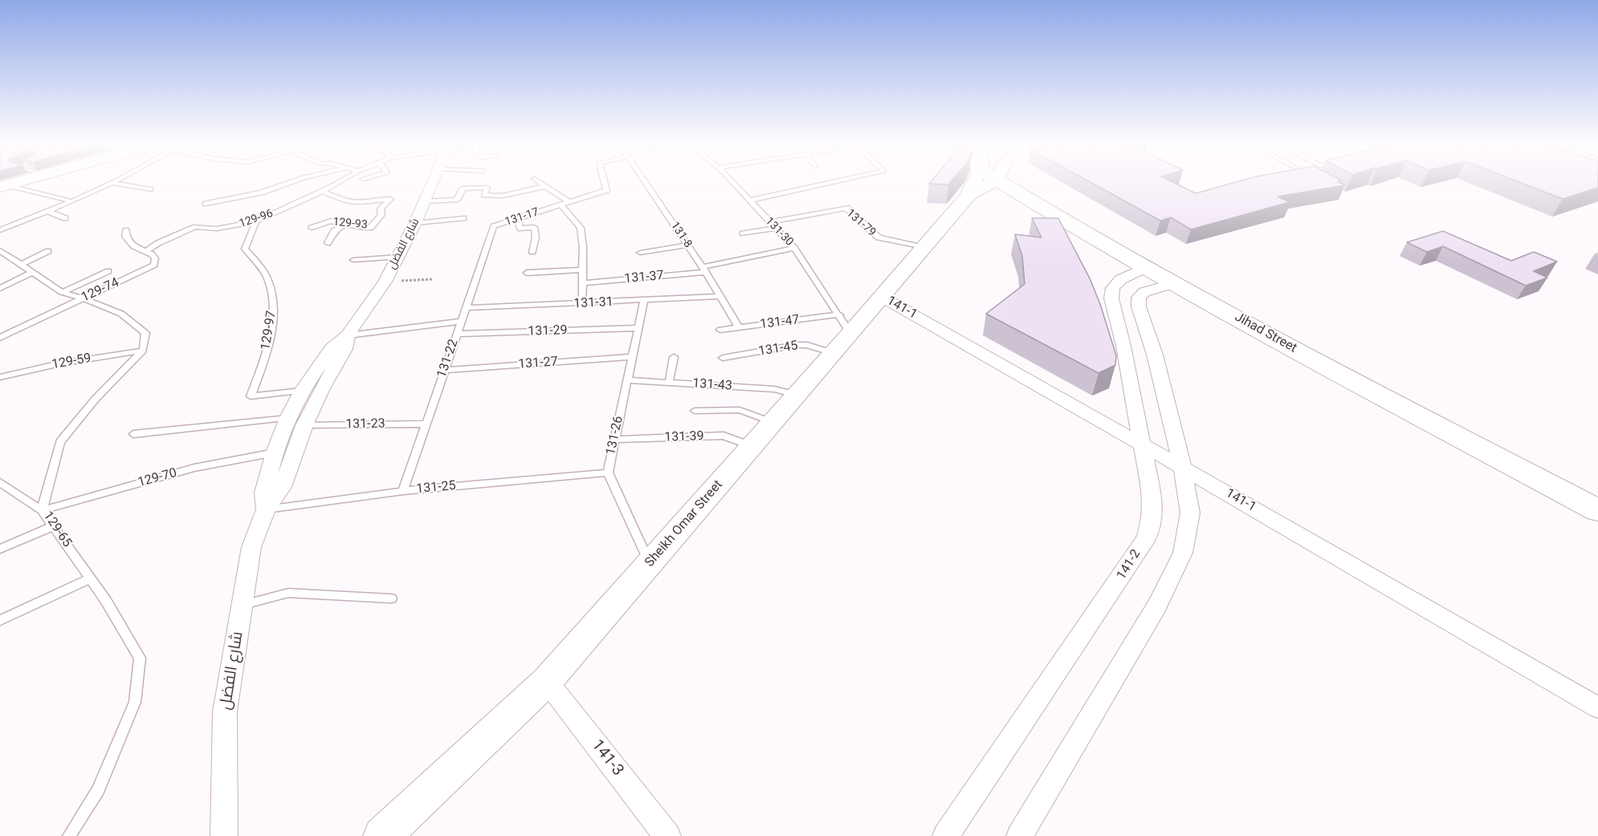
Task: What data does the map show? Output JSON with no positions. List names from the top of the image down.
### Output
{
  "streets": {
    "main road": ["Jihad Street"],
    "street": [
      "شارع الفضل",
      "141-1",
      "Sheikh Omar Street",
      "141-2",
      "141-3"
    ],
    "lane": [
      "131-17",
      "129-96",
      "131-79",
      "129-93",
      "131-30",
      "131-8",
      "131-37",
      "129-74",
      "131-31",
      "131-47",
      "129-97",
      "131-29",
      "131-45",
      "131-22",
      "129-59",
      "131-27",
      "131-43",
      "131-23",
      "131-26",
      "131-39",
      "129-70",
      "131-25",
      "129-65"
    ]
  },
  "crossings": [
    ["131-17", "131-22"],
    ["129-96", "129-93"],
    ["129-96", "129-74"],
    ["129-96", "129-97"],
    ["131-79", "131-30"],
    ["131-79", "Sheikh Omar Street"],
    ["131-30", "131-37"],
    ["131-30", "131-47"],
    ["131-30", "131-45"],
    ["131-30", "Sheikh Omar Street"],
    ["131-8", "131-37"],
    ["131-8", "131-31"],
    ["131-8", "131-47"],
    ["شارع الفضل", "129-97"],
    ["شارع الفضل", "131-23"],
    ["شارع الفضل", "129-70"],
    ["شارع الفضل", "131-25"],
    ["131-31", "131-22"],
    ["131-31", "131-26"],
    ["141-1", "Sheikh Omar Street"],
    ["141-1", "141-2"],
    ["131-47", "131-45"],
    ["131-47", "Sheikh Omar Street"],
    ["131-29", "131-22"],
    ["131-29", "131-26"],
    ["Jihad Street", "141-2"],
    ["131-45", "Sheikh Omar Street"],
    ["131-22", "131-27"],
    ["131-22", "131-23"],
    ["131-22", "131-25"],
    ["129-59", "129-65"],
    ["131-27", "131-26"],
    ["131-43", "131-26"],
    ["131-43", "Sheikh Omar Street"],
    ["131-26", "131-39"],
    ["131-26", "131-25"],
    ["131-26", "Sheikh Omar Street"],
    ["131-39", "Sheikh Omar Street"],
    ["129-70", "129-65"],
    ["Sheikh Omar Street", "141-3"]
  ]
}
